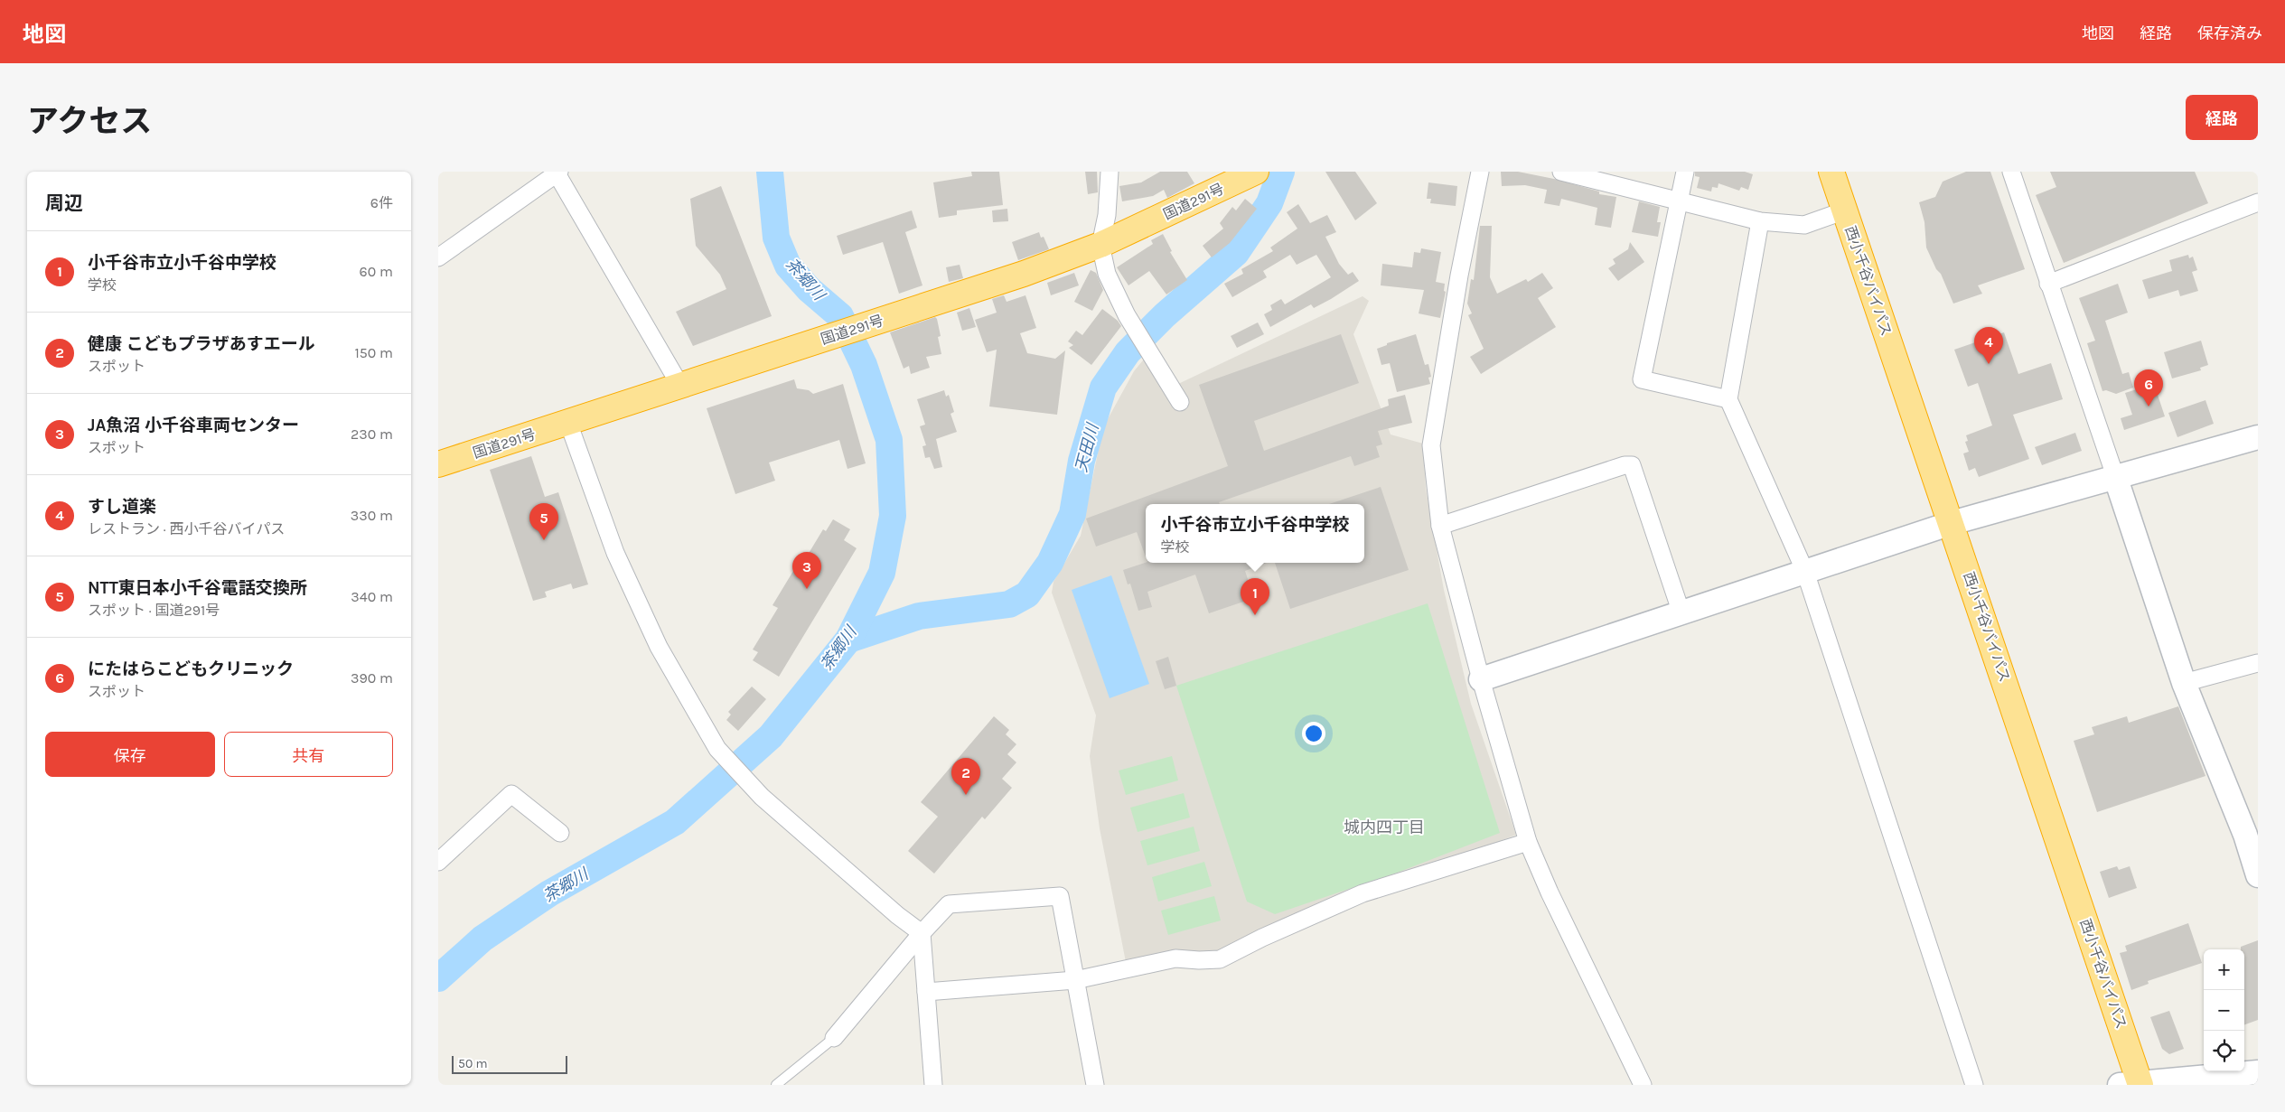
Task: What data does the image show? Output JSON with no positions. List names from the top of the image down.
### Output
{
  "streets": {
    "highway": ["国道291号", "西小千谷バイパス"]
  },
  "districts": ["城内四丁目"],
  "water": ["茶郷川", "天田川"],
  "scale_bar": "50 m",
  "page": {
    "header": "地図",
    "nav": ["地図", "経路", "保存済み"],
    "title": "アクセス",
    "buttons": [
      "経路",
      ["保存", "共有"]
    ],
    "heading": ["周辺", "6件"],
    "list": [
      {
        "mark": "1",
        "name": "小千谷市立小千谷中学校",
        "note": "学校",
        "value": "60 m"
      },
      {
        "mark": "2",
        "name": "健康 こどもプラザあすエール",
        "note": "スポット",
        "value": "150 m"
      },
      {
        "mark": "3",
        "name": "JA魚沼 小千谷車両センター",
        "note": "スポット",
        "value": "230 m"
      },
      {
        "mark": "4",
        "name": "すし道楽",
        "note": "レストラン · 西小千谷バイパス",
        "value": "330 m"
      },
      {
        "mark": "5",
        "name": "NTT東日本小千谷電話交換所",
        "note": "スポット · 国道291号",
        "value": "340 m"
      },
      {
        "mark": "6",
        "name": "にたはらこどもクリニック",
        "note": "スポット",
        "value": "390 m"
      }
    ],
    "pins": [
      "4",
      "6",
      "5",
      "3",
      "1",
      "2"
    ],
    "popup": ["小千谷市立小千谷中学校", "学校"],
    "map_buttons": ["+", "−"],
    "scale": "50 m"
  }
}
